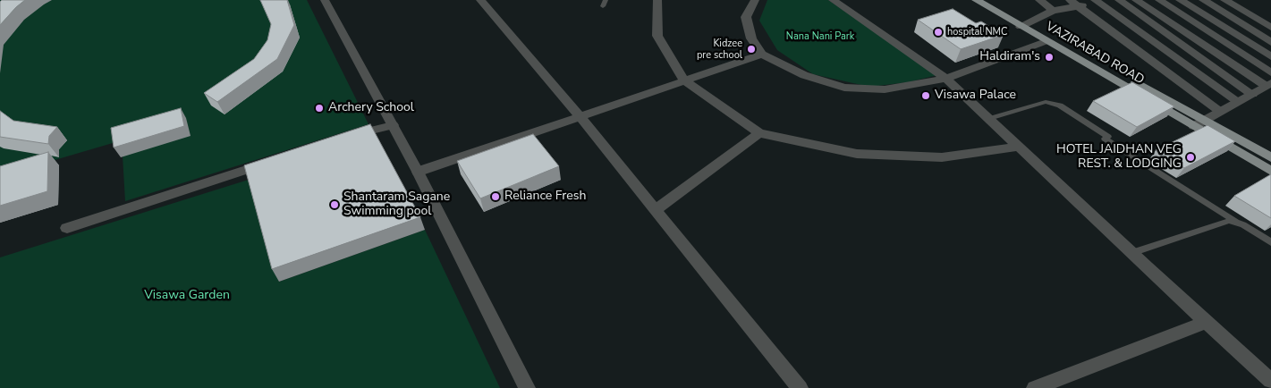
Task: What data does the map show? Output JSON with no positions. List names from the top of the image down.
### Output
{
  "streets": {
    "main road": ["VAZIRABAD ROAD"]
  },
  "parks": ["Nana Nani Park", "Visawa Garden"],
  "places": [
    "hospital NMC",
    "Kidzee pre school",
    "Haldiram's",
    "Visawa Palace",
    "Archery School",
    "HOTEL JAIDHAN VEG REST. & LODGING",
    "Reliance Fresh",
    "Shantaram Sagane Swimming pool"
  ]
}
